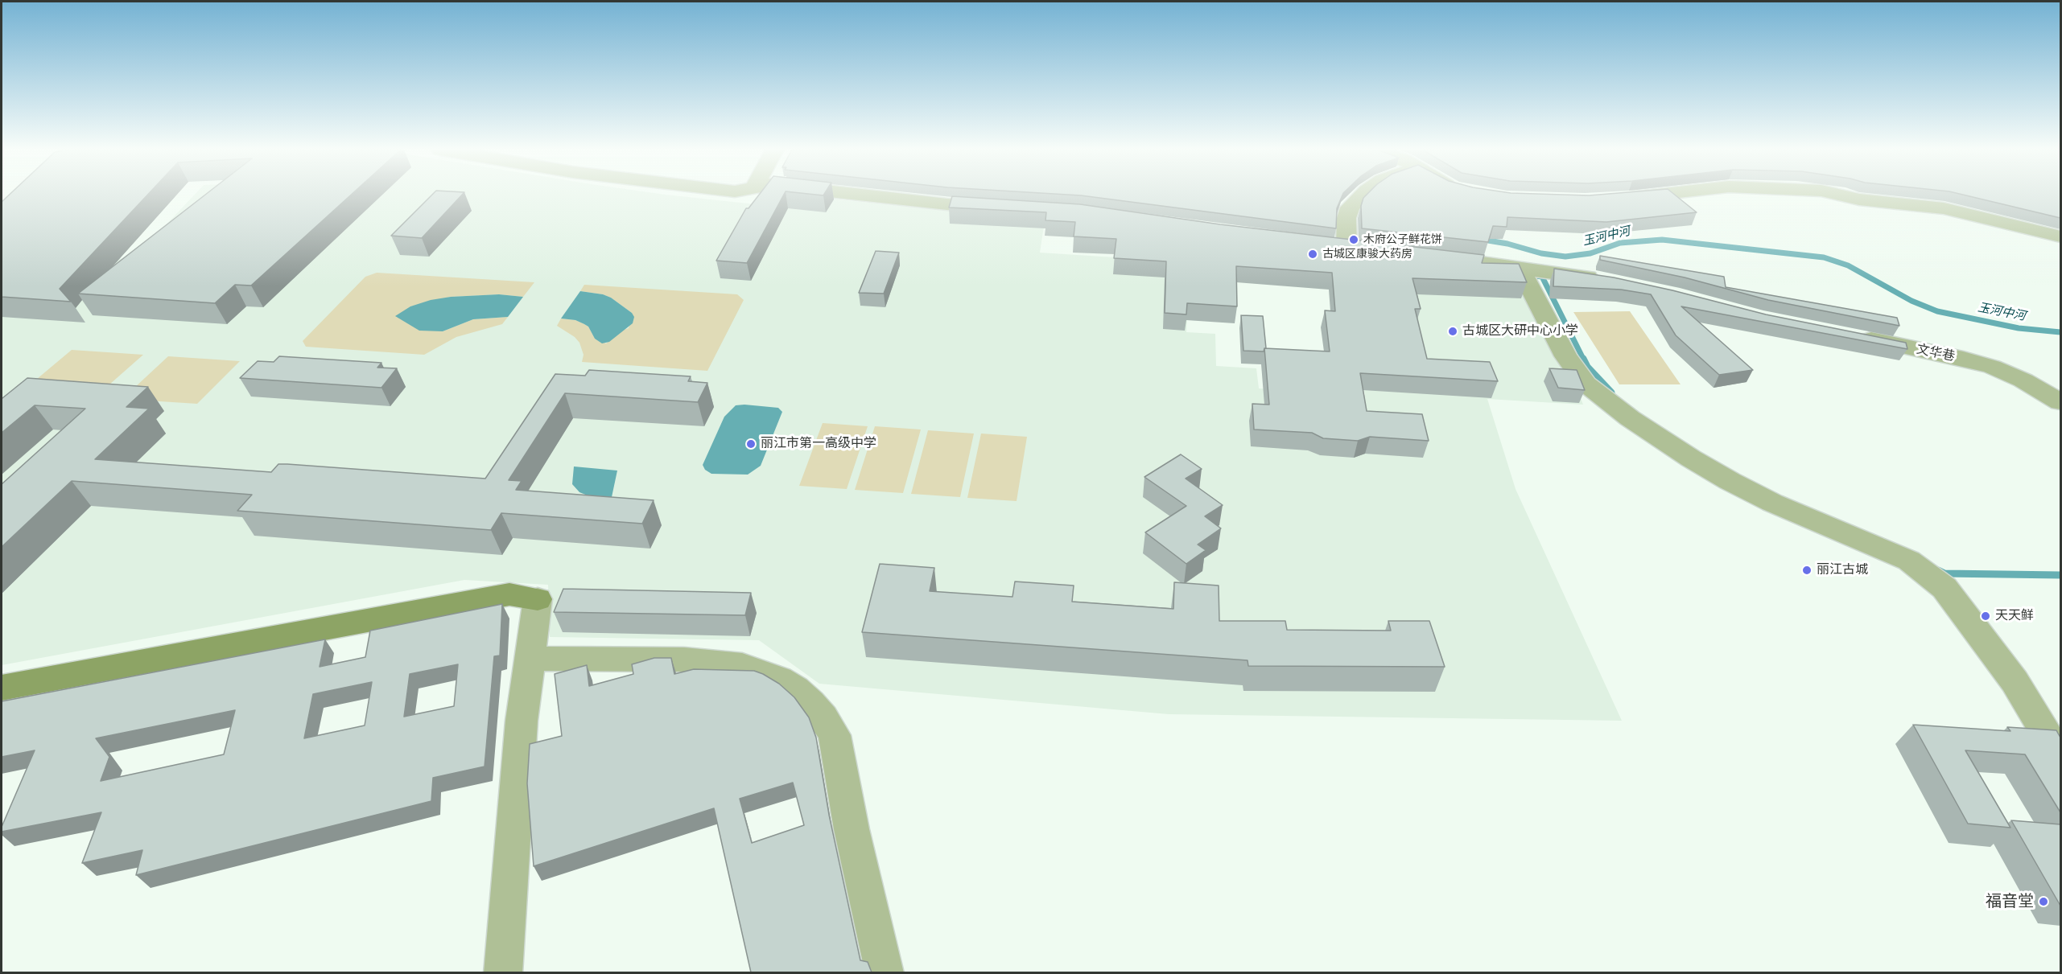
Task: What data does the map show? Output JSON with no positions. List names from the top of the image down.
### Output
{
  "streets": {
    "street": ["文华巷"]
  },
  "water": ["玉河中河"],
  "places": [
    "木府公子鲜花饼",
    "古城区康骏大药房",
    "古城区大研中心小学",
    "丽江市第一高级中学",
    "丽江古城",
    "天天鲜",
    "福音堂"
  ]
}
